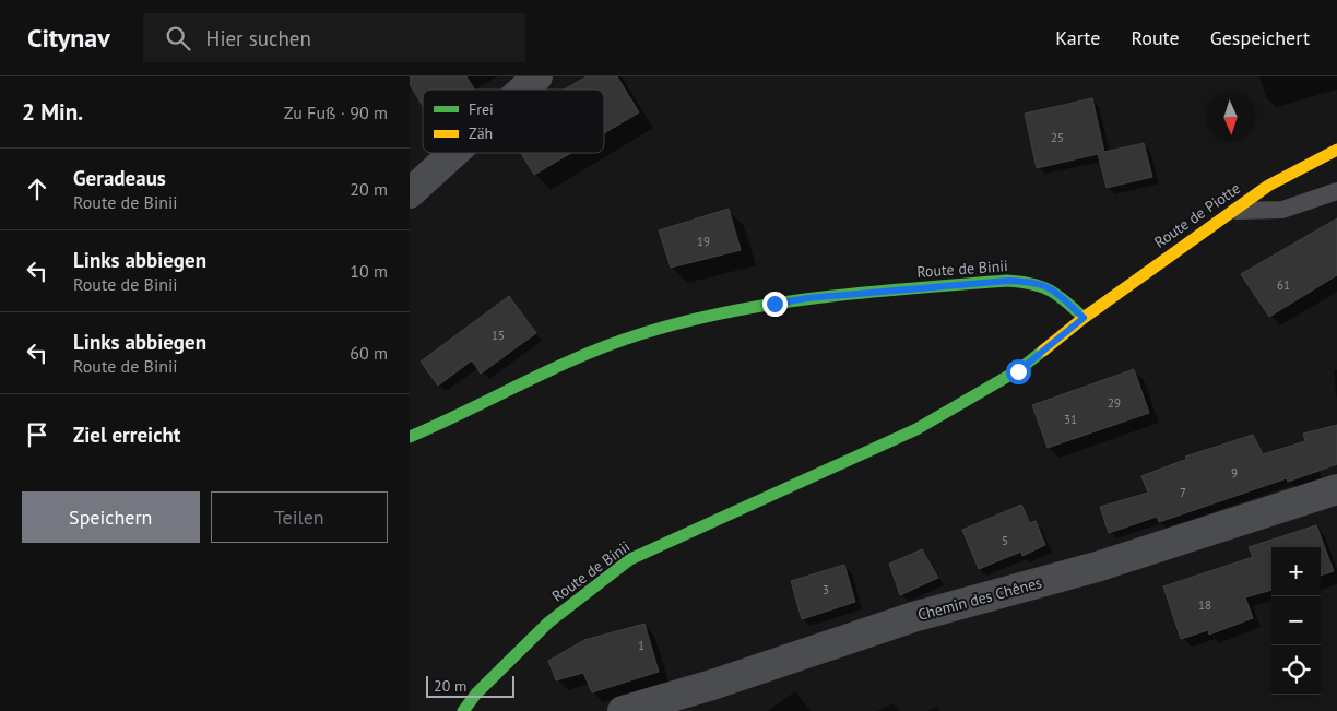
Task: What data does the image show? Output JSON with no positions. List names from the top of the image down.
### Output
{
  "streets": {
    "street": ["Route de Piotte", "Route de Binii", "Chemin des Chênes"]
  },
  "crossings": [
    ["Route de Piotte", "Route de Binii"]
  ],
  "house_numbers": [
    "25",
    "19",
    "61",
    "15",
    "29",
    "31",
    "9",
    "7",
    "5",
    "3",
    "18",
    "1"
  ],
  "legend": ["Frei", "Zäh"],
  "scale_bar": "20 m",
  "north": "bottom",
  "page": {
    "header": "Citynav",
    "search": "Hier suchen",
    "nav": ["Karte", "Route", "Gespeichert"],
    "heading": ["2 Min.", "Zu Fuß · 90 m"],
    "list": [
      ["Geradeaus", "Route de Binii", "20 m"],
      ["Links abbiegen", "Route de Binii", "10 m"],
      ["Links abbiegen", "Route de Binii", "60 m"],
      "Ziel erreicht"
    ],
    "buttons": ["Speichern", "Teilen"],
    "map_buttons": ["+", "−"],
    "scale": "20 m"
  }
}
